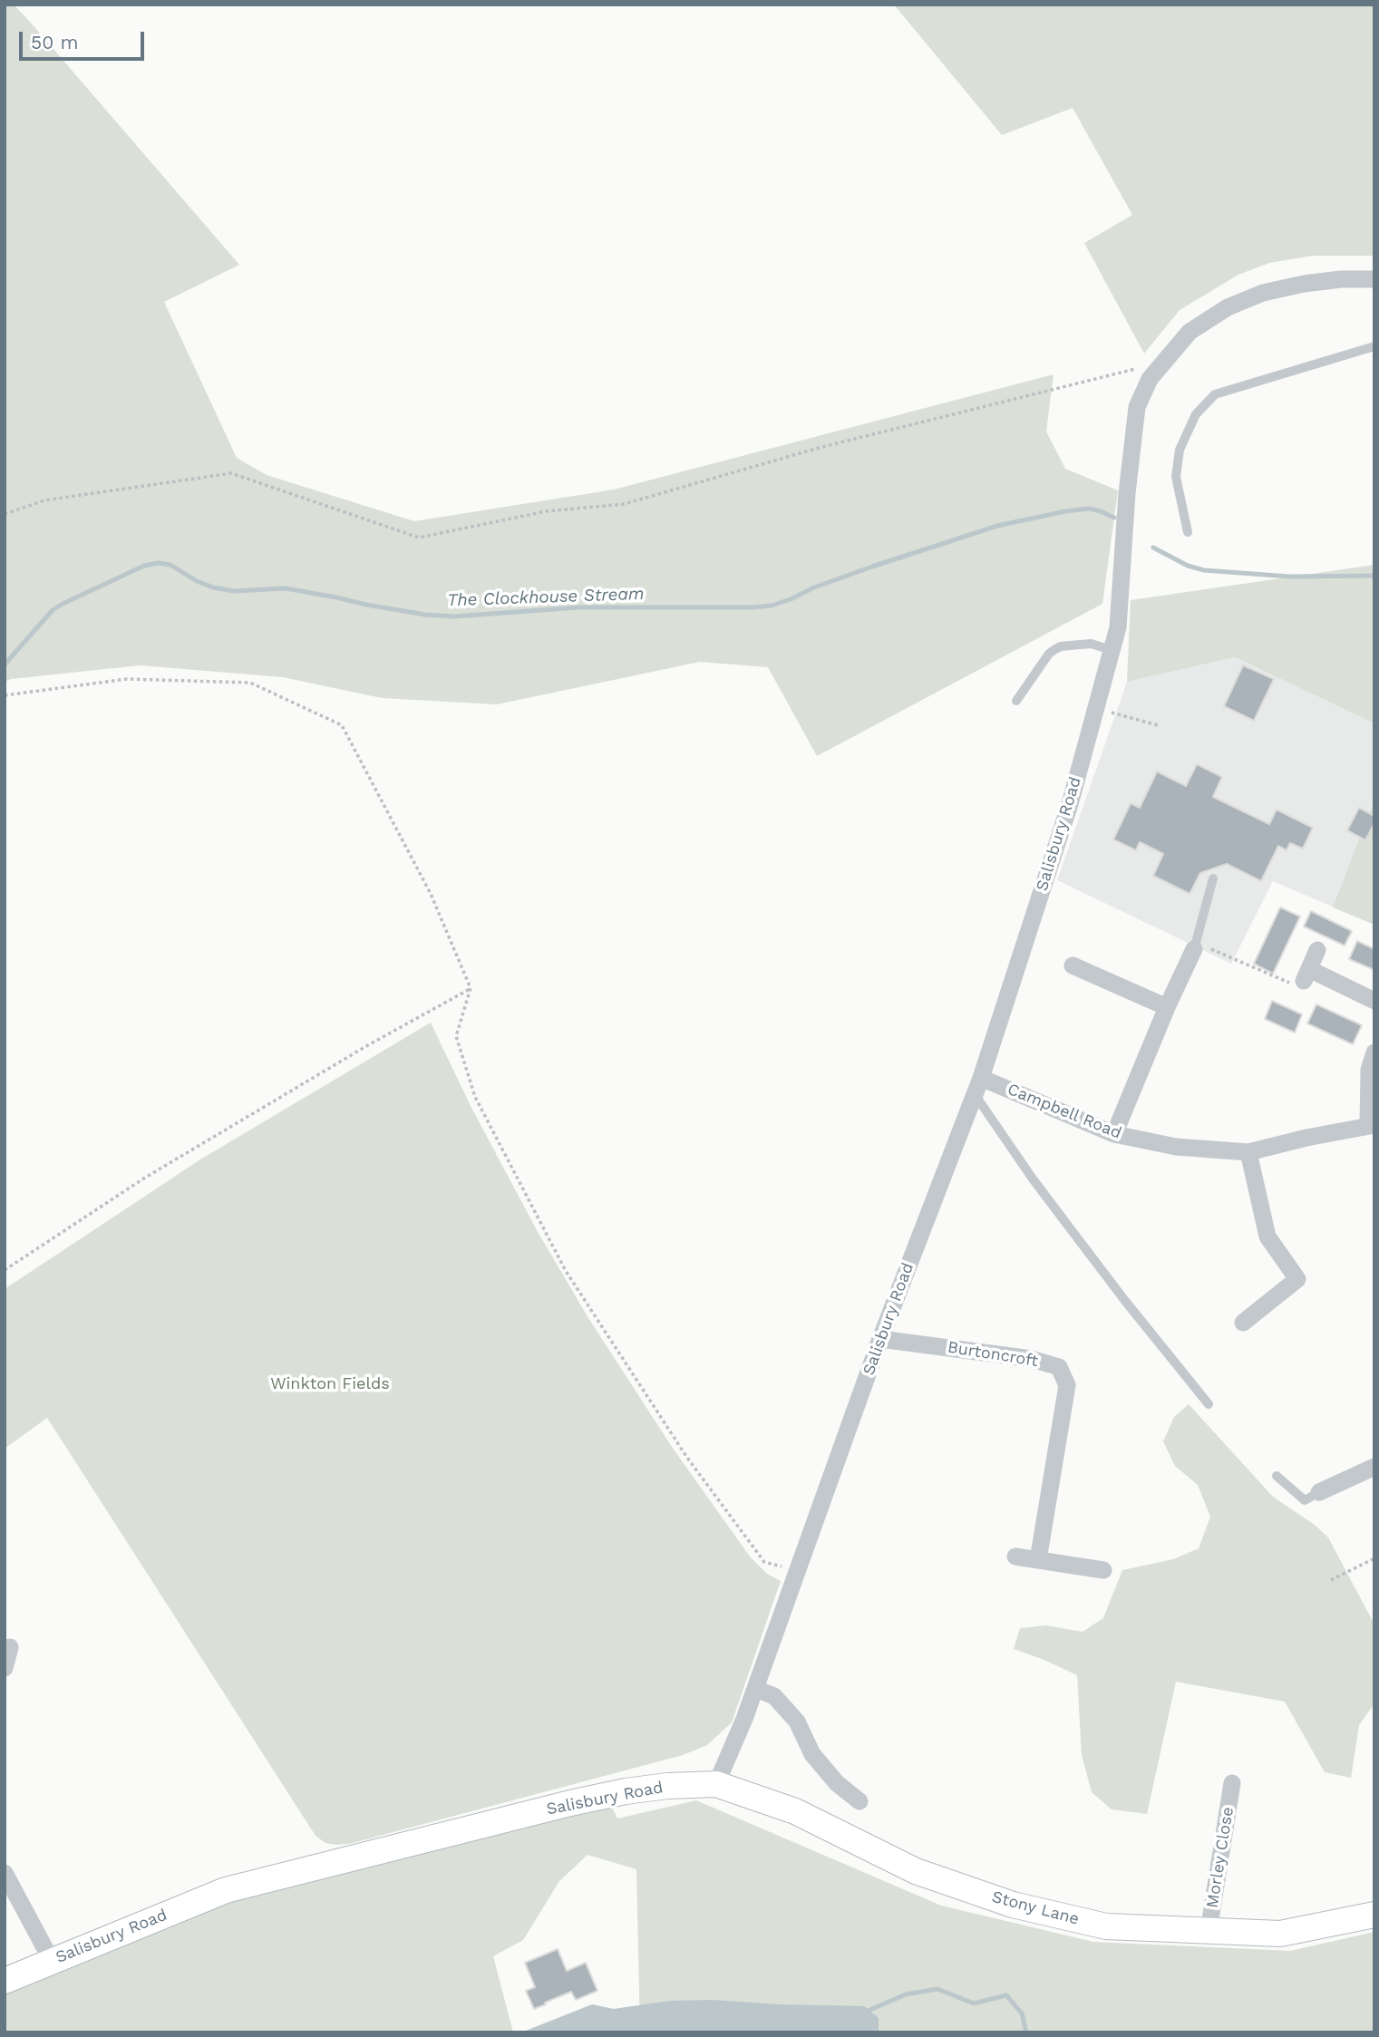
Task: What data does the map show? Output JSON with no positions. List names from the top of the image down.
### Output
{
  "streets": {
    "main road": ["Salisbury Road", "Stony Lane"],
    "street": ["Campbell Road", "Burtoncroft", "Morley Close"]
  },
  "crossings": [
    ["Salisbury Road", "Campbell Road"],
    ["Salisbury Road", "Burtoncroft"],
    ["Salisbury Road", "Stony Lane"],
    ["Morley Close", "Stony Lane"]
  ],
  "water": ["The Clockhouse Stream"],
  "parks": ["Winkton Fields"],
  "scale_bar": "50 m"
}
